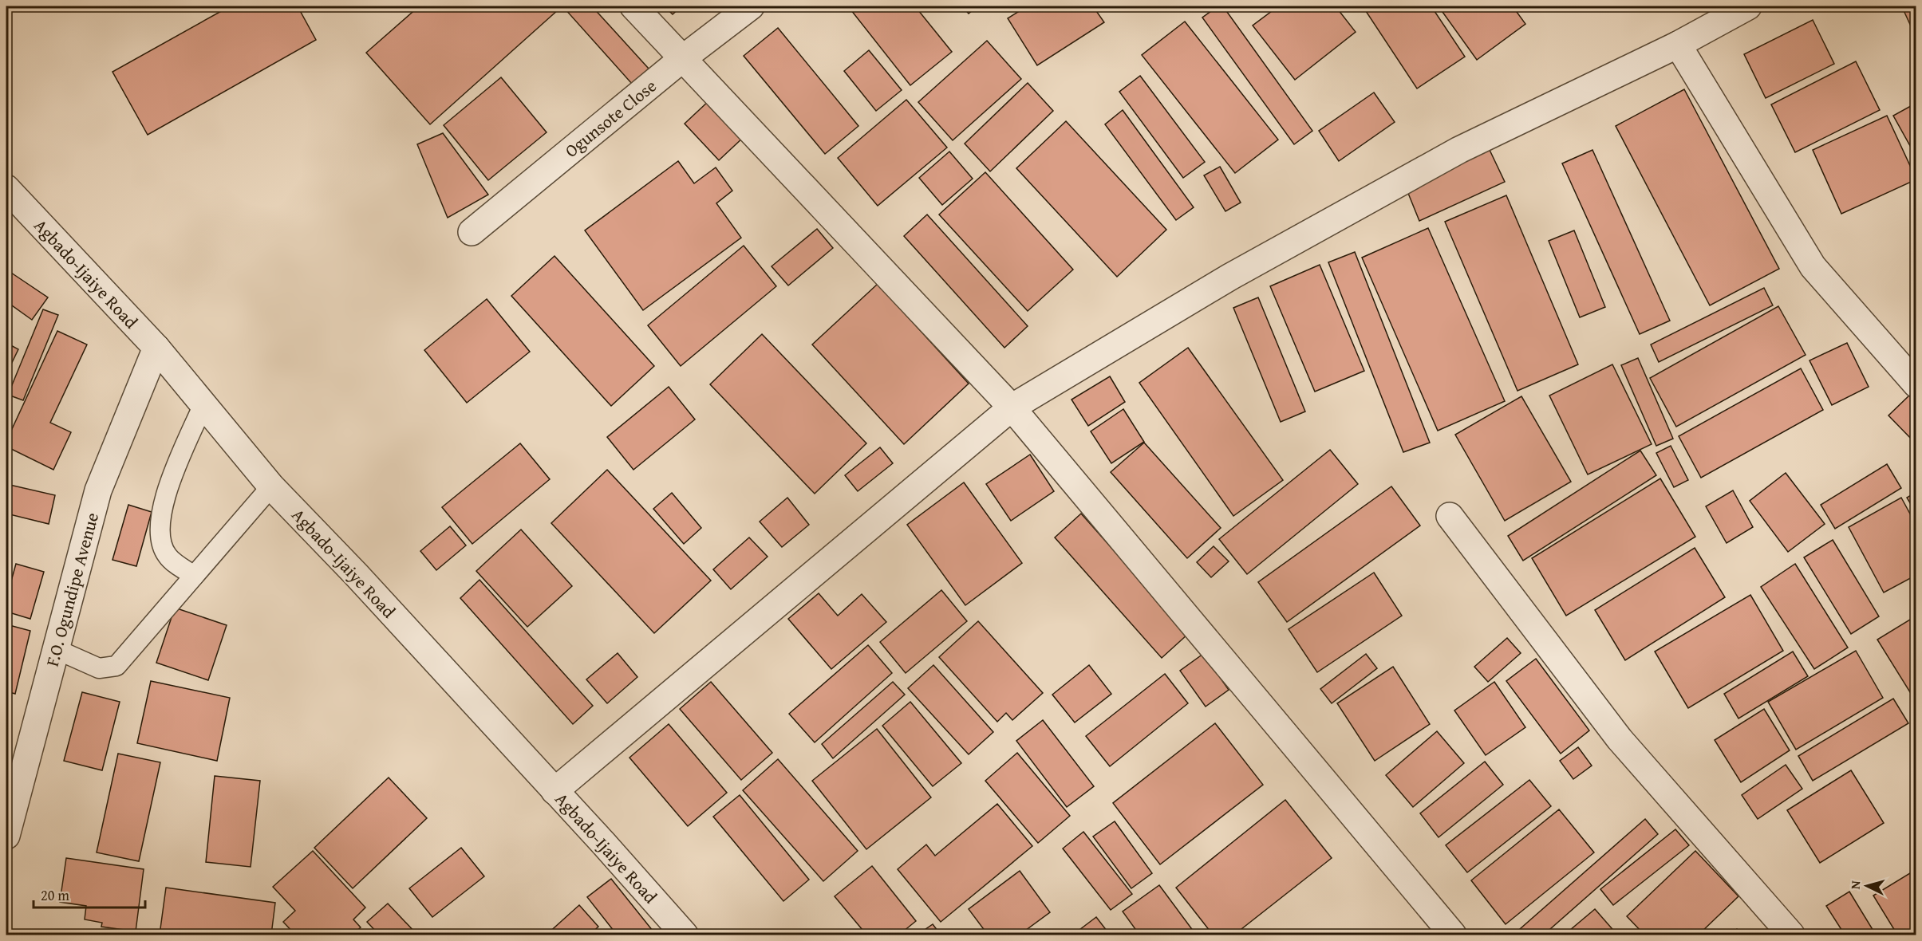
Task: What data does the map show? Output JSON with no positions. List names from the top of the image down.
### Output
{
  "streets": {
    "street": ["Ogunsote Close", "Agbado-Ijaiye Road", "F.O. Ogundipe Avenue"]
  },
  "crossings": [
    ["Agbado-Ijaiye Road", "F.O. Ogundipe Avenue"]
  ],
  "scale_bar": "20 m",
  "north": "left"
}
